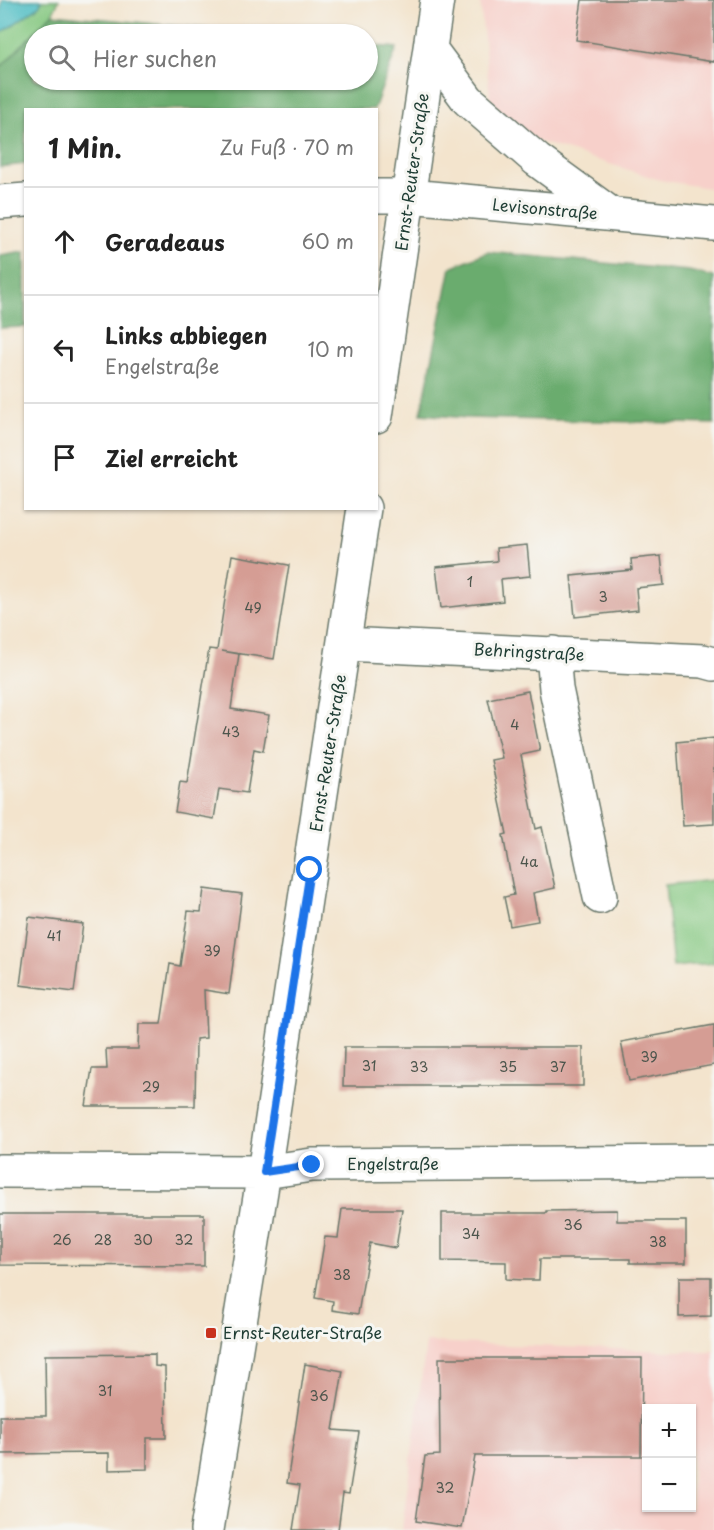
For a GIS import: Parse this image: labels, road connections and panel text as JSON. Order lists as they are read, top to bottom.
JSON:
{
  "streets": {
    "street": [
      "Ernst-Reuter-Straße",
      "Levisonstraße",
      "Behringstraße",
      "Engelstraße"
    ]
  },
  "crossings": [
    ["Ernst-Reuter-Straße", "Levisonstraße"],
    ["Ernst-Reuter-Straße", "Behringstraße"],
    ["Ernst-Reuter-Straße", "Engelstraße"]
  ],
  "places": {
    "transit": ["Ernst-Reuter-Straße"]
  },
  "house_numbers": [
    "1",
    "3",
    "49",
    "4",
    "43",
    "4a",
    "41",
    "39",
    "39",
    "31",
    "33",
    "35",
    "37",
    "29",
    "36",
    "34",
    "26",
    "28",
    "30",
    "32",
    "38",
    "38",
    "31",
    "36",
    "32"
  ],
  "page": {
    "search": "Hier suchen",
    "heading": ["1 Min.", "Zu Fuß · 70 m"],
    "list": [
      ["Geradeaus", "60 m"],
      ["Links abbiegen", "Engelstraße", "10 m"],
      "Ziel erreicht"
    ],
    "map_buttons": ["+", "−"]
  }
}
